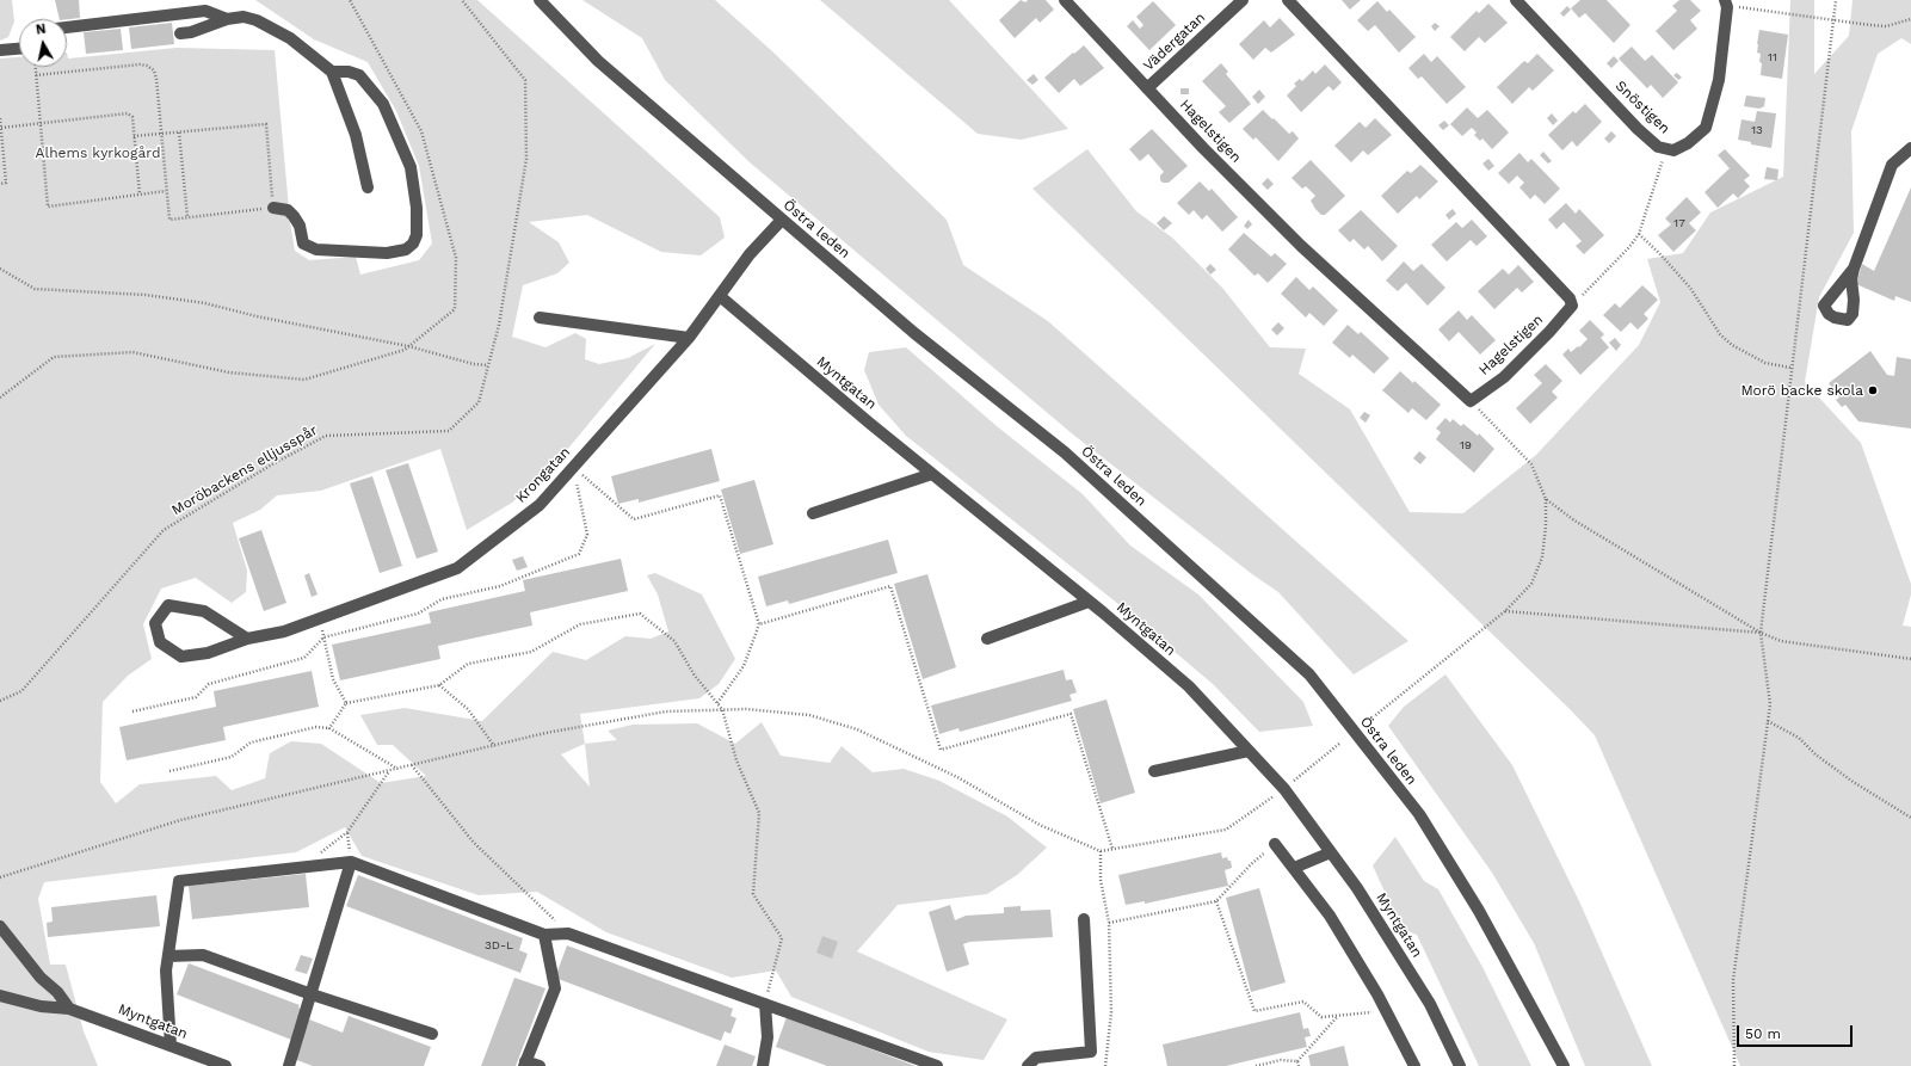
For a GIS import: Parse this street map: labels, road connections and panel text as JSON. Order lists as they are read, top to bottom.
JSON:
{
  "streets": {
    "street": [
      "Vädergatan",
      "Snöstigen",
      "Hagelstigen",
      "Östra leden",
      "Myntgatan",
      "Krongatan"
    ],
    "path": ["Moröbackens elljusspår"]
  },
  "crossings": [
    ["Vädergatan", "Hagelstigen"],
    ["Östra leden", "Krongatan"],
    ["Myntgatan", "Krongatan"]
  ],
  "parks": ["Alhems kyrkogård"],
  "places": ["Morö backe skola"],
  "house_numbers": [
    "11",
    "13",
    "17",
    "19",
    "3D-L"
  ],
  "scale_bar": "50 m",
  "north": "top"
}
